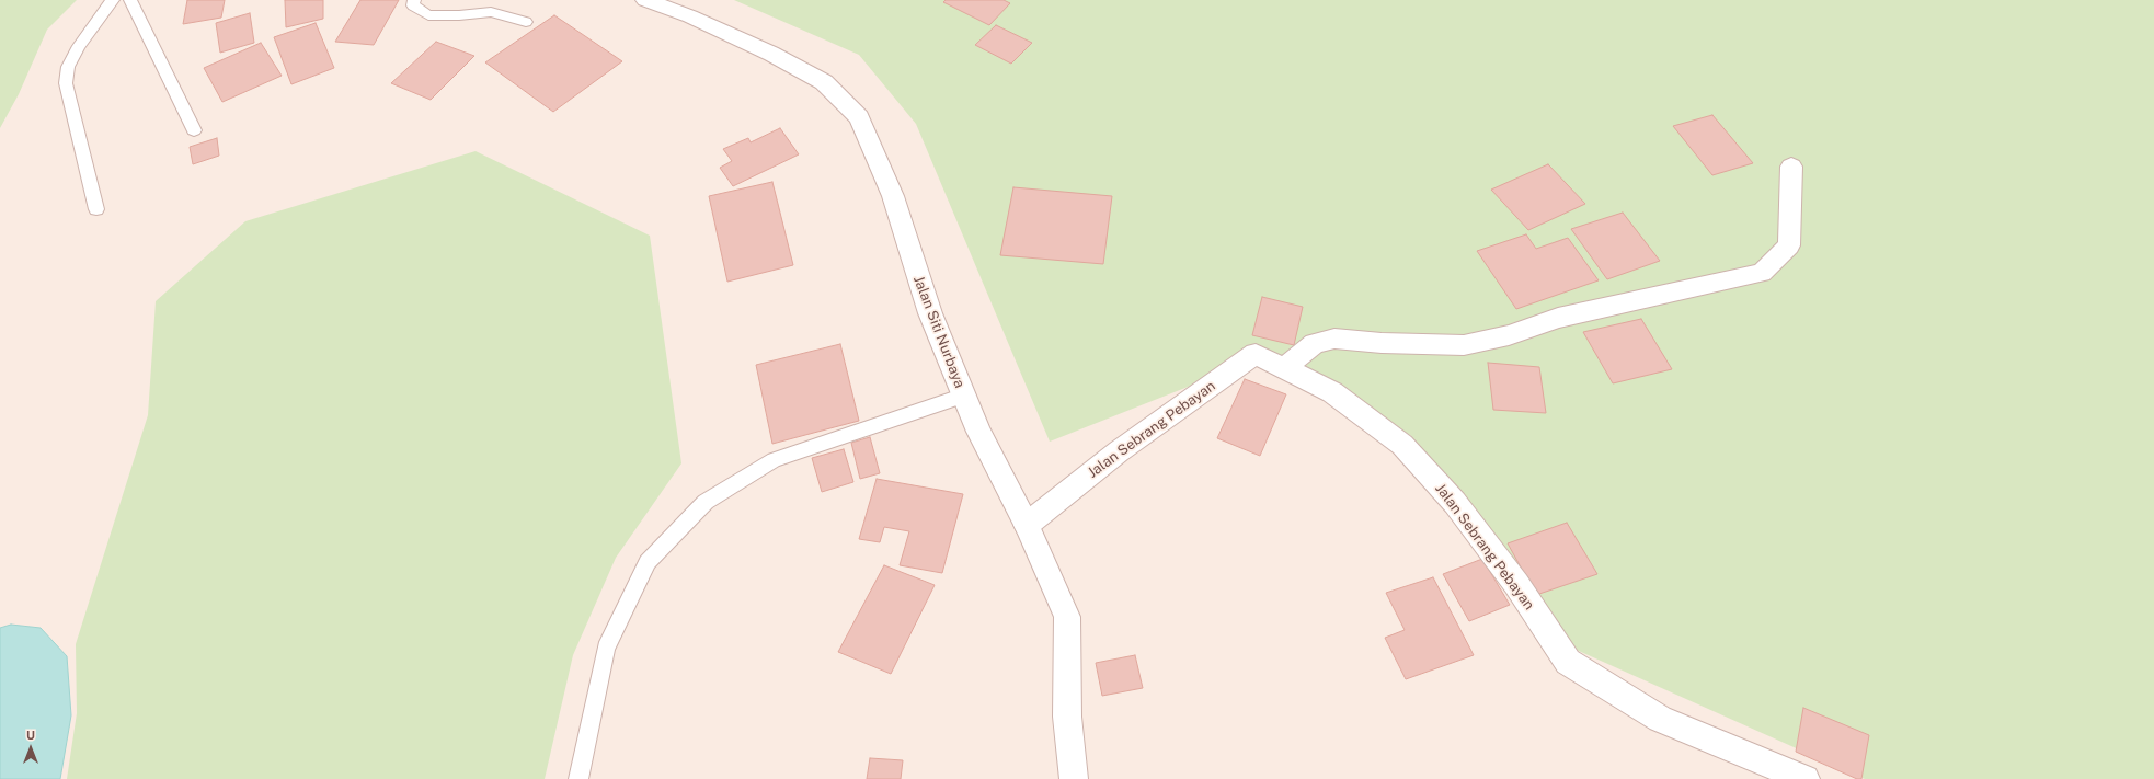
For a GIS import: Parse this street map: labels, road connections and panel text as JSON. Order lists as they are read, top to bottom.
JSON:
{
  "streets": {
    "street": ["Jalan Siti Nurbaya", "Jalan Sebrang Pebayan"]
  },
  "crossings": [
    ["Jalan Siti Nurbaya", "Jalan Sebrang Pebayan"]
  ],
  "north": "top"
}
